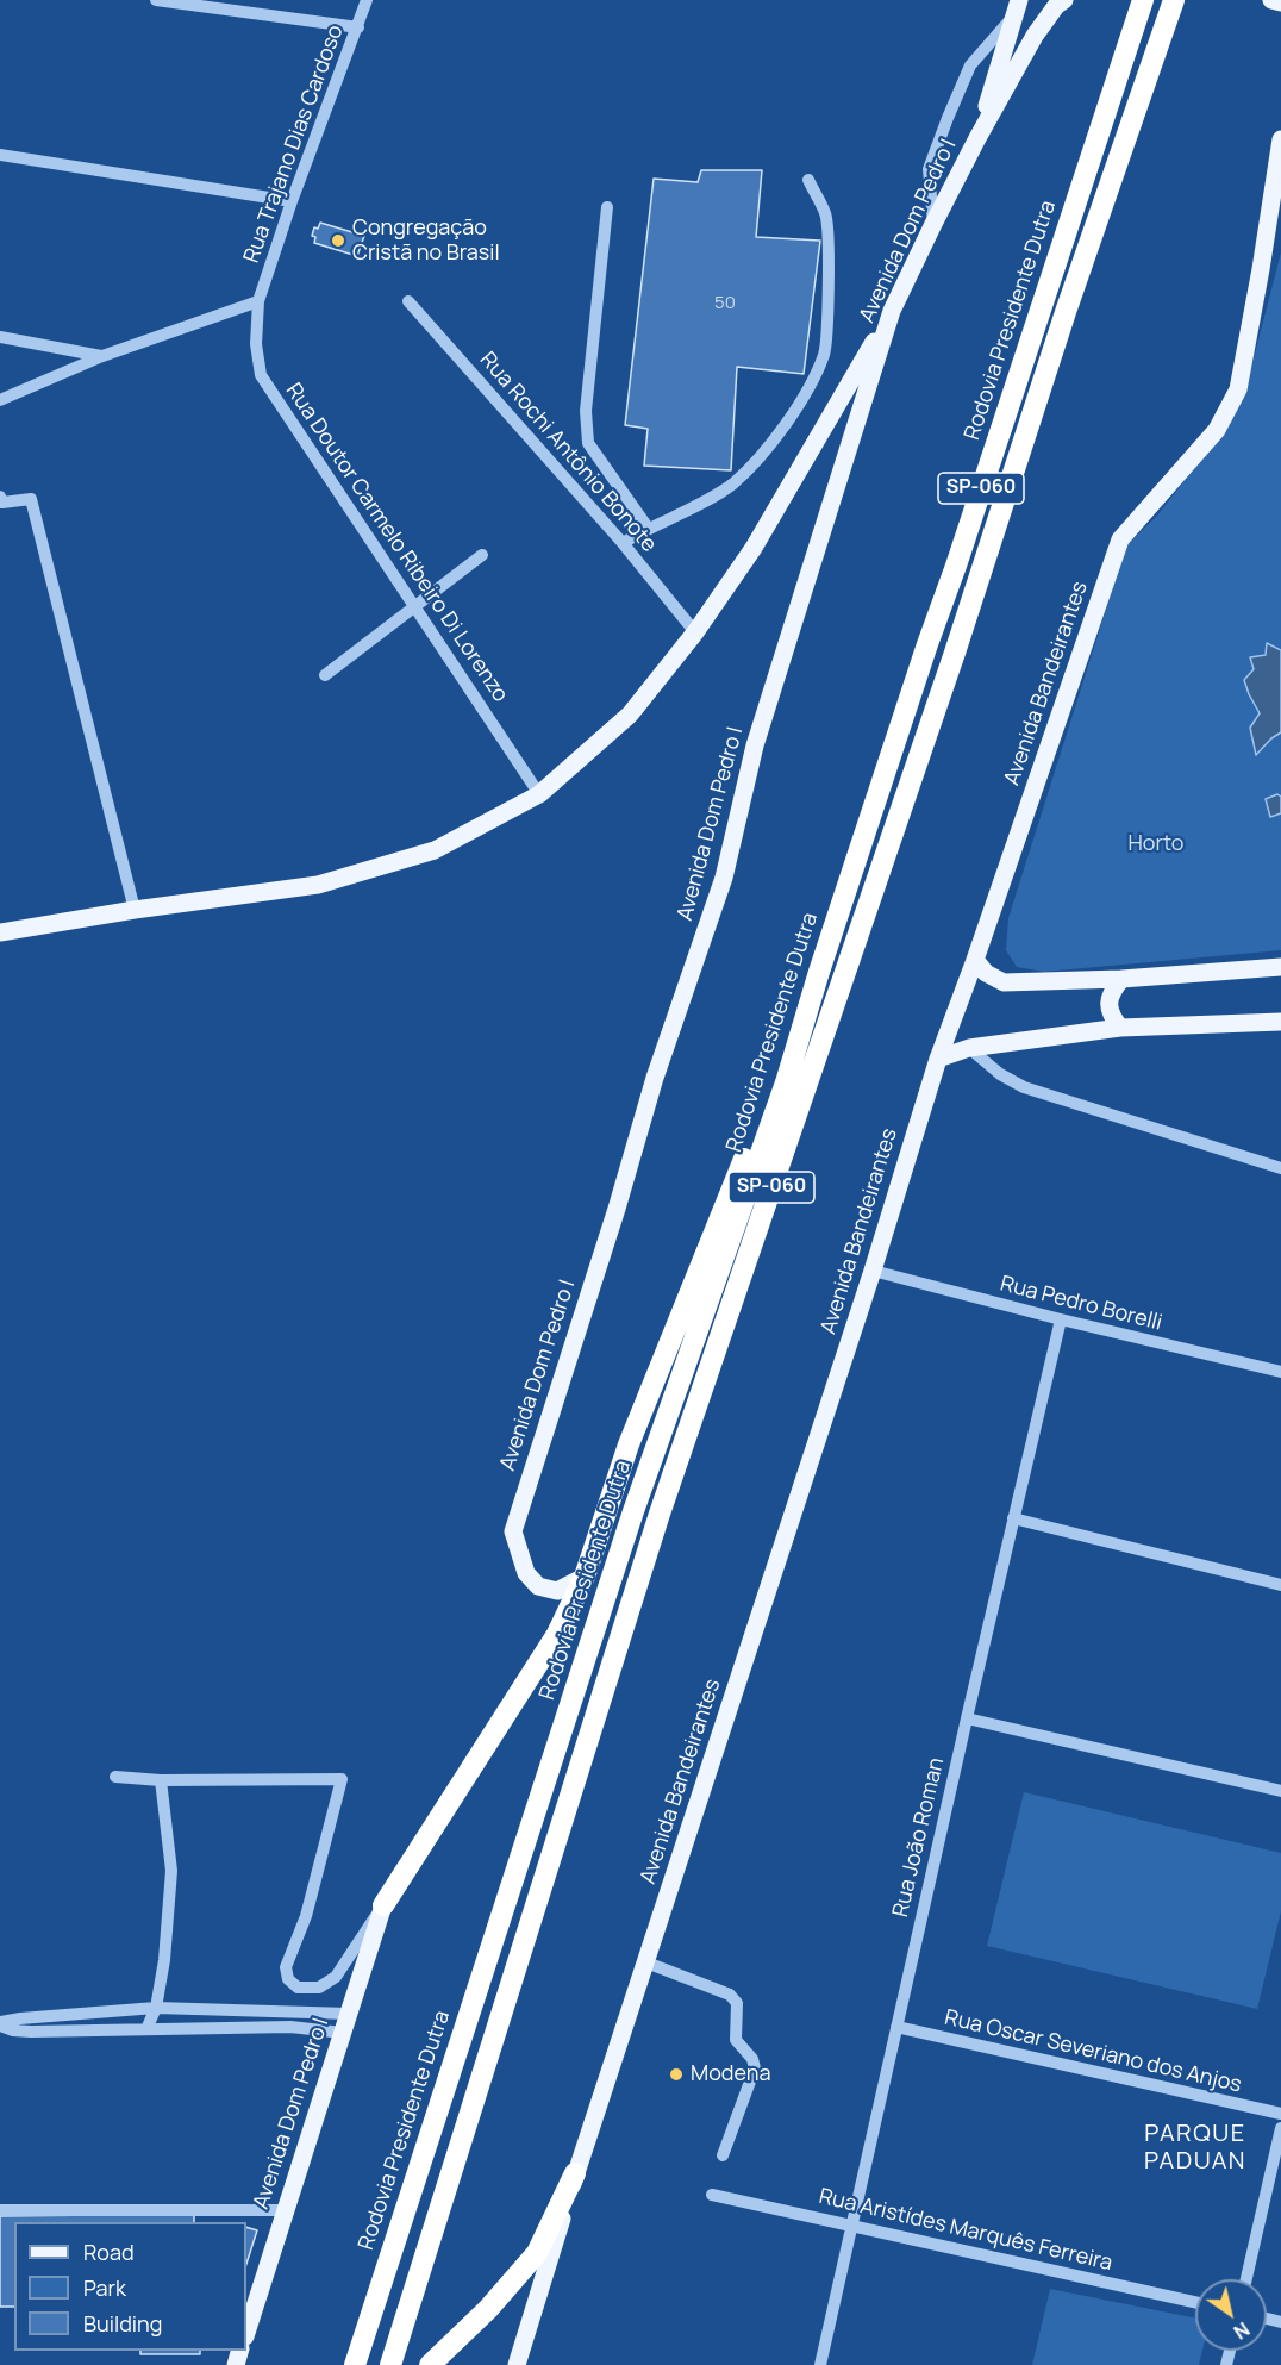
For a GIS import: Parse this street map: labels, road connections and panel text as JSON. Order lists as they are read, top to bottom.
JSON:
{
  "streets": {
    "highway": ["Rodovia Presidente Dutra", "SP-060"],
    "main road": ["Avenida Dom Pedro I", "Avenida Bandeirantes"],
    "street": [
      "Rua Trajano Dias Cardoso",
      "Rua Rochi Antônio Bonote",
      "Rua Doutor Carmelo Ribeiro Di Lorenzo",
      "Rua Pedro Borelli",
      "Rua João Roman",
      "Rua Oscar Severiano dos Anjos",
      "Rua Aristídes Marquês Ferreira"
    ]
  },
  "crossings": [
    ["Rua Trajano Dias Cardoso", "Rua Doutor Carmelo Ribeiro Di Lorenzo"],
    ["Avenida Bandeirantes", "Rua Pedro Borelli"],
    ["Rua Pedro Borelli", "Rua João Roman"],
    ["Rua João Roman", "Rua Oscar Severiano dos Anjos"],
    ["Rua João Roman", "Rua Aristídes Marquês Ferreira"]
  ],
  "districts": ["PARQUE PADUAN"],
  "parks": ["Horto"],
  "places": ["Congregação Cristã no Brasil", "Modena"],
  "house_numbers": ["50"],
  "legend": ["Road", "Park", "Building"],
  "north": "bottom right"
}
